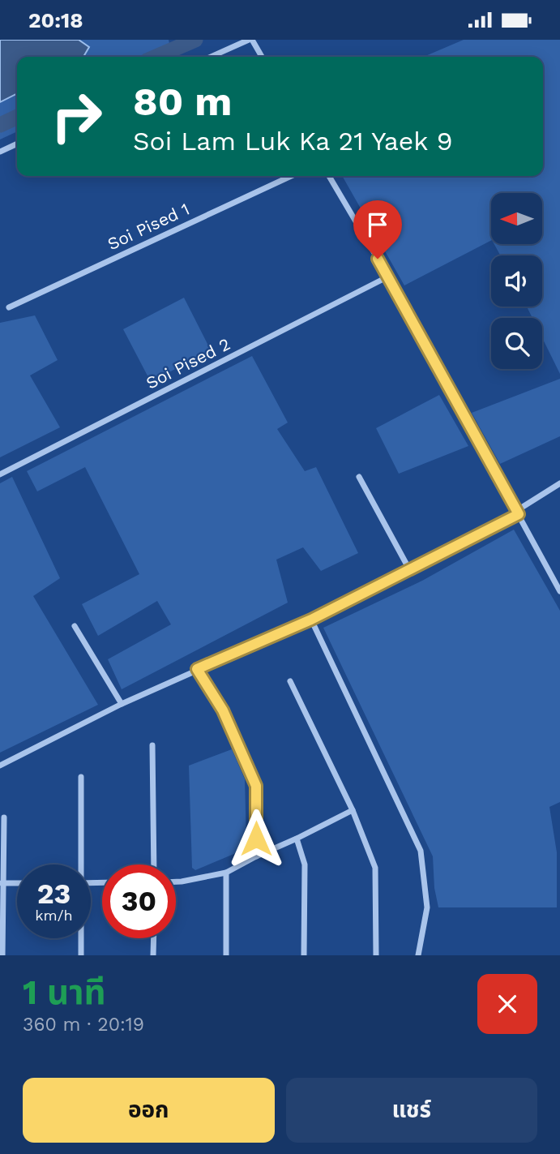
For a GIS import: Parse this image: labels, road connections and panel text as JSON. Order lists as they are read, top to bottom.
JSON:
{
  "streets": {
    "street": ["Soi Pised 1", "Soi Pised 2"]
  },
  "north": "left",
  "page": {
    "status": "20:18",
    "turn": ["80 m", "Soi Lam Luk Ka 21 Yaek 9"],
    "speed": "23 km/h",
    "limit": "30",
    "heading": ["1 นาที", "360 m · 20:19"],
    "buttons": ["ออก", "แชร์"]
  }
}
